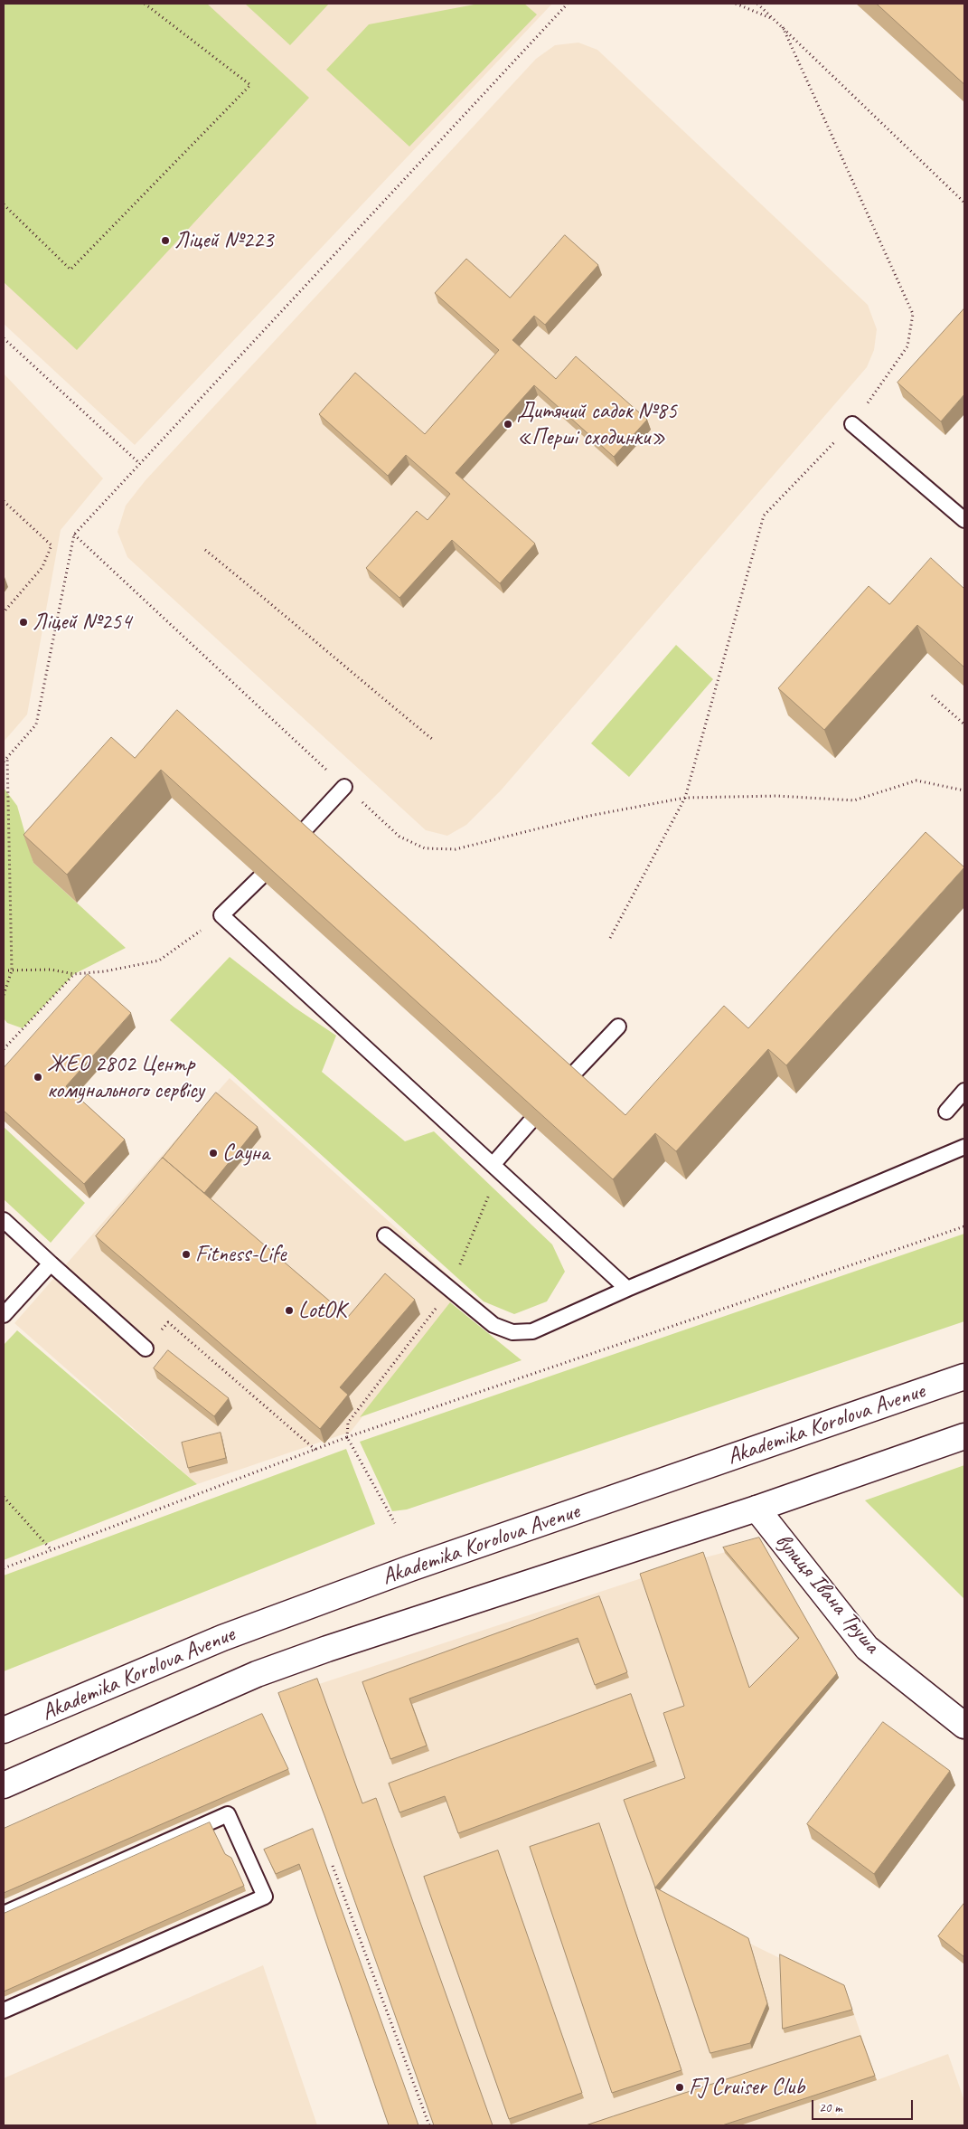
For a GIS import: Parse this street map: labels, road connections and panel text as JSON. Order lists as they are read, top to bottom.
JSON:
{
  "streets": {
    "main road": ["Akademika Korolova Avenue", "вулиця Івана Труша"]
  },
  "crossings": [
    ["Akademika Korolova Avenue", "вулиця Івана Труша"]
  ],
  "places": [
    "Ліцей №223",
    "Дитячий садок №85 «Перші сходинки»",
    "Ліцей №254",
    "ЖЕО 2802 Центр комунального сервісу",
    "Сауна",
    "Fitness-Life",
    "LotOK",
    "FJ Cruiser Club"
  ],
  "scale_bar": "20 m"
}
